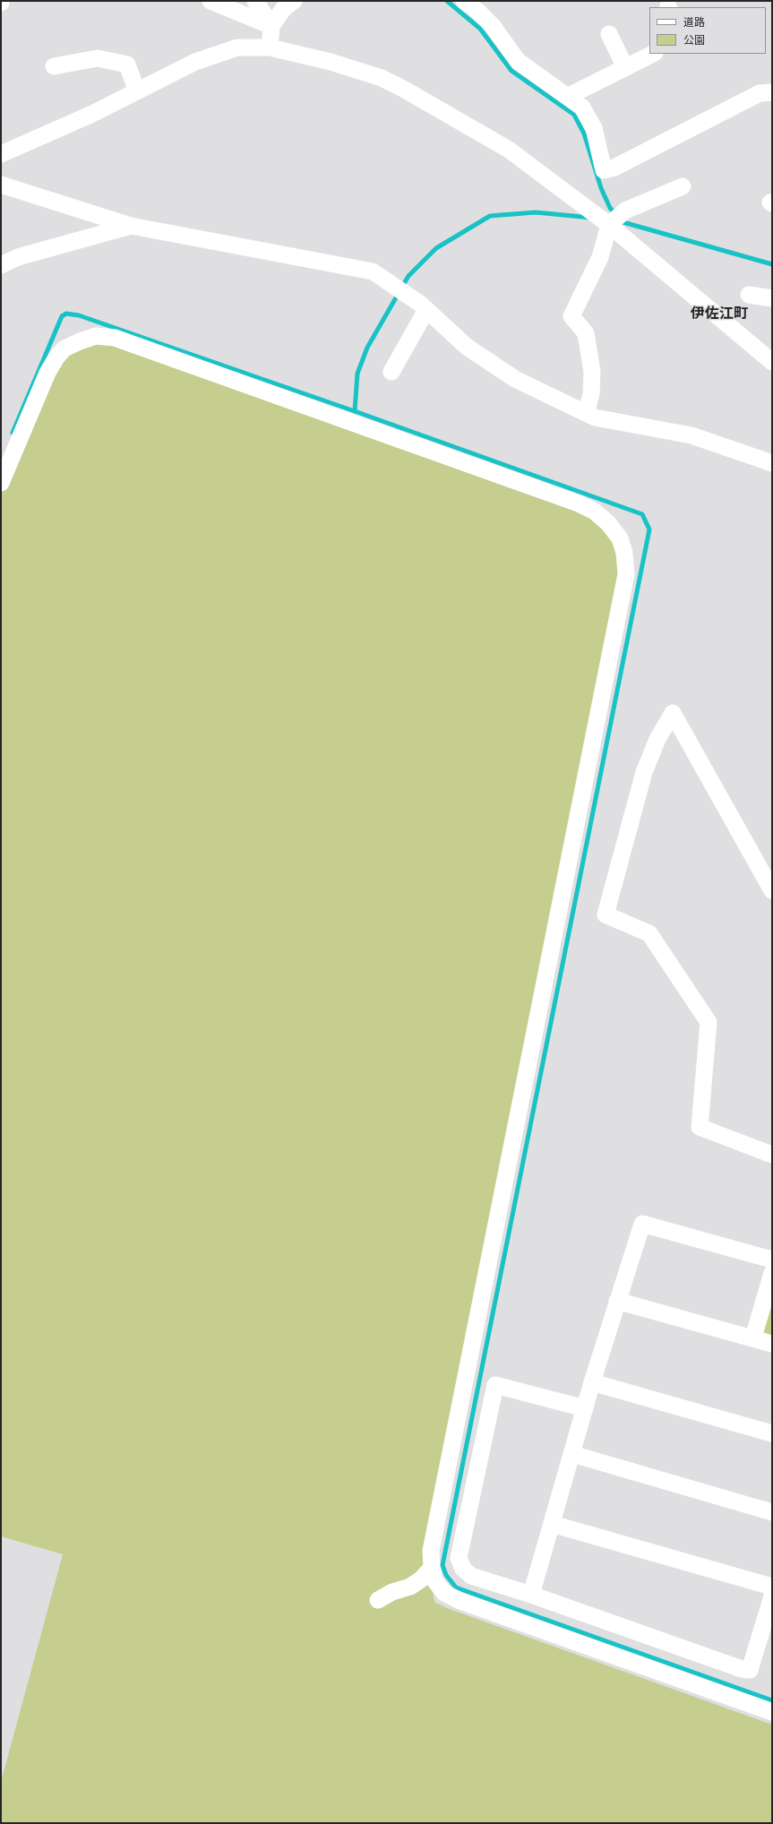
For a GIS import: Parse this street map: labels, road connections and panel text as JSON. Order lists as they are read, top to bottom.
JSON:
{
  "districts": ["伊佐江町"],
  "legend": ["道路", "公園"]
}
